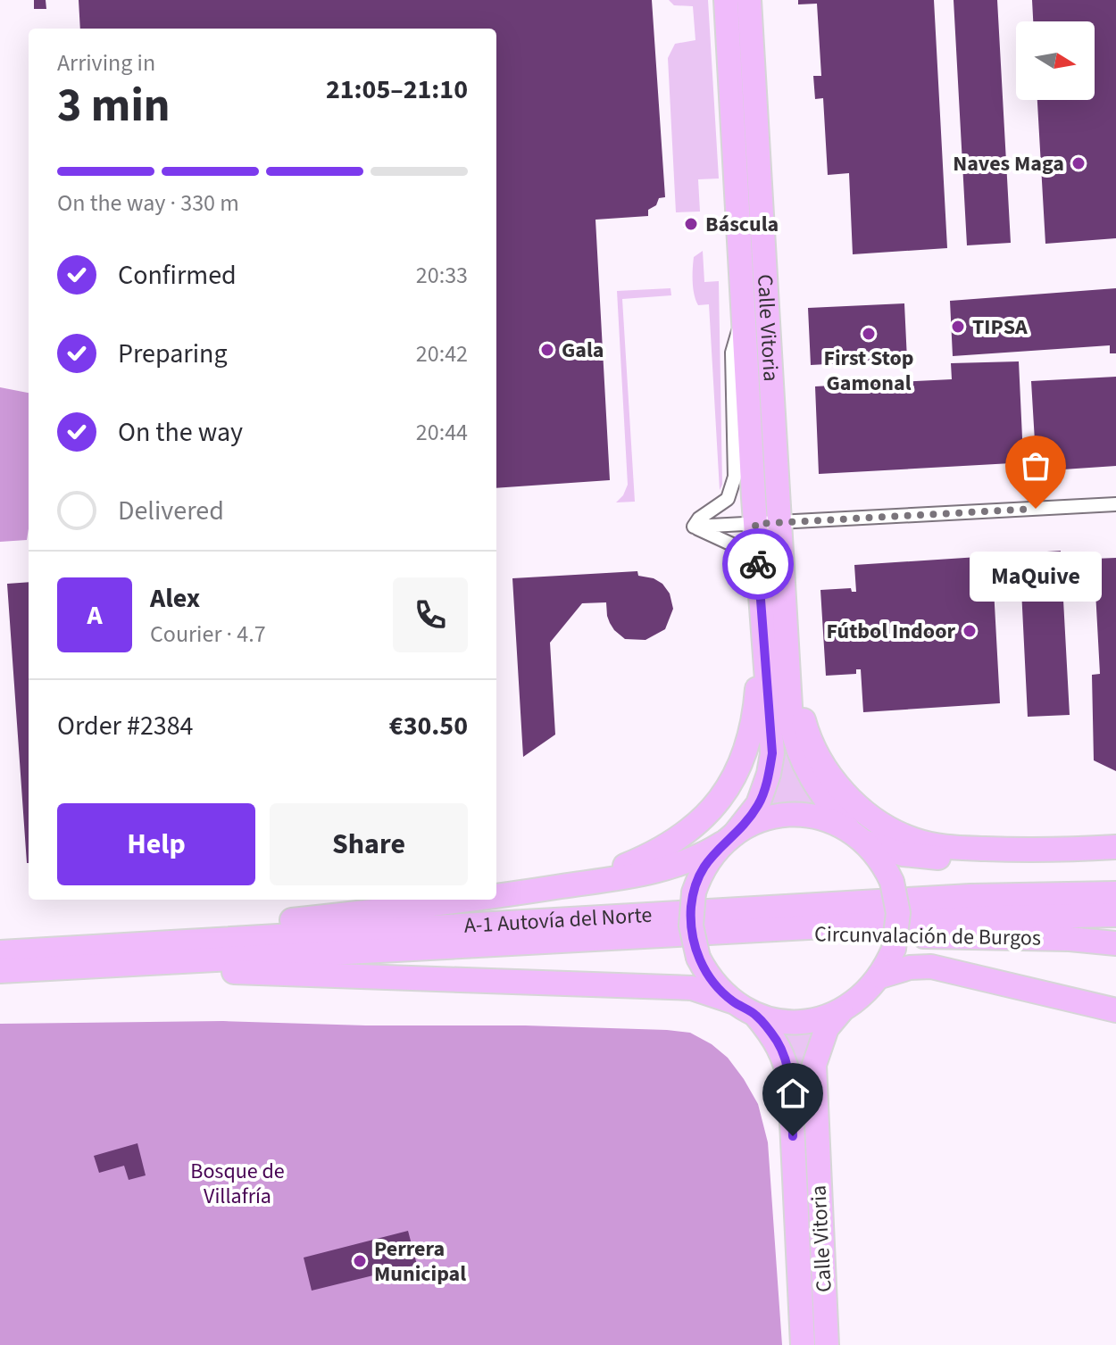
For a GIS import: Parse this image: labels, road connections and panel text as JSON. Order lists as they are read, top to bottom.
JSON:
{
  "streets": {
    "highway": ["Calle Vitoria", "A-1 Autovía del Norte", "Circunvalación de Burgos"]
  },
  "crossings": [
    ["A-1 Autovía del Norte", "Circunvalación de Burgos"]
  ],
  "parks": ["Bosque de Villafría"],
  "places": [
    "Naves Maga",
    "Báscula",
    "TIPSA",
    "First Stop Gamonal",
    "Gala",
    "MaQuive",
    "Fútbol Indoor",
    "Perrera Municipal"
  ],
  "north": "right",
  "page": {
    "heading": ["3 min", "Arriving in", "21:05–21:10"],
    "panel": [
      "Alex",
      "Courier · 4.7",
      "Order #2384",
      "€30.50"
    ],
    "bar": "On the way · 330 m",
    "list": [
      ["Confirmed", "20:33"],
      ["Preparing", "20:42"],
      ["On the way", "20:44"],
      "Delivered"
    ],
    "bubble": "MaQuive",
    "round": "A",
    "buttons": ["Help", "Share"]
  }
}
